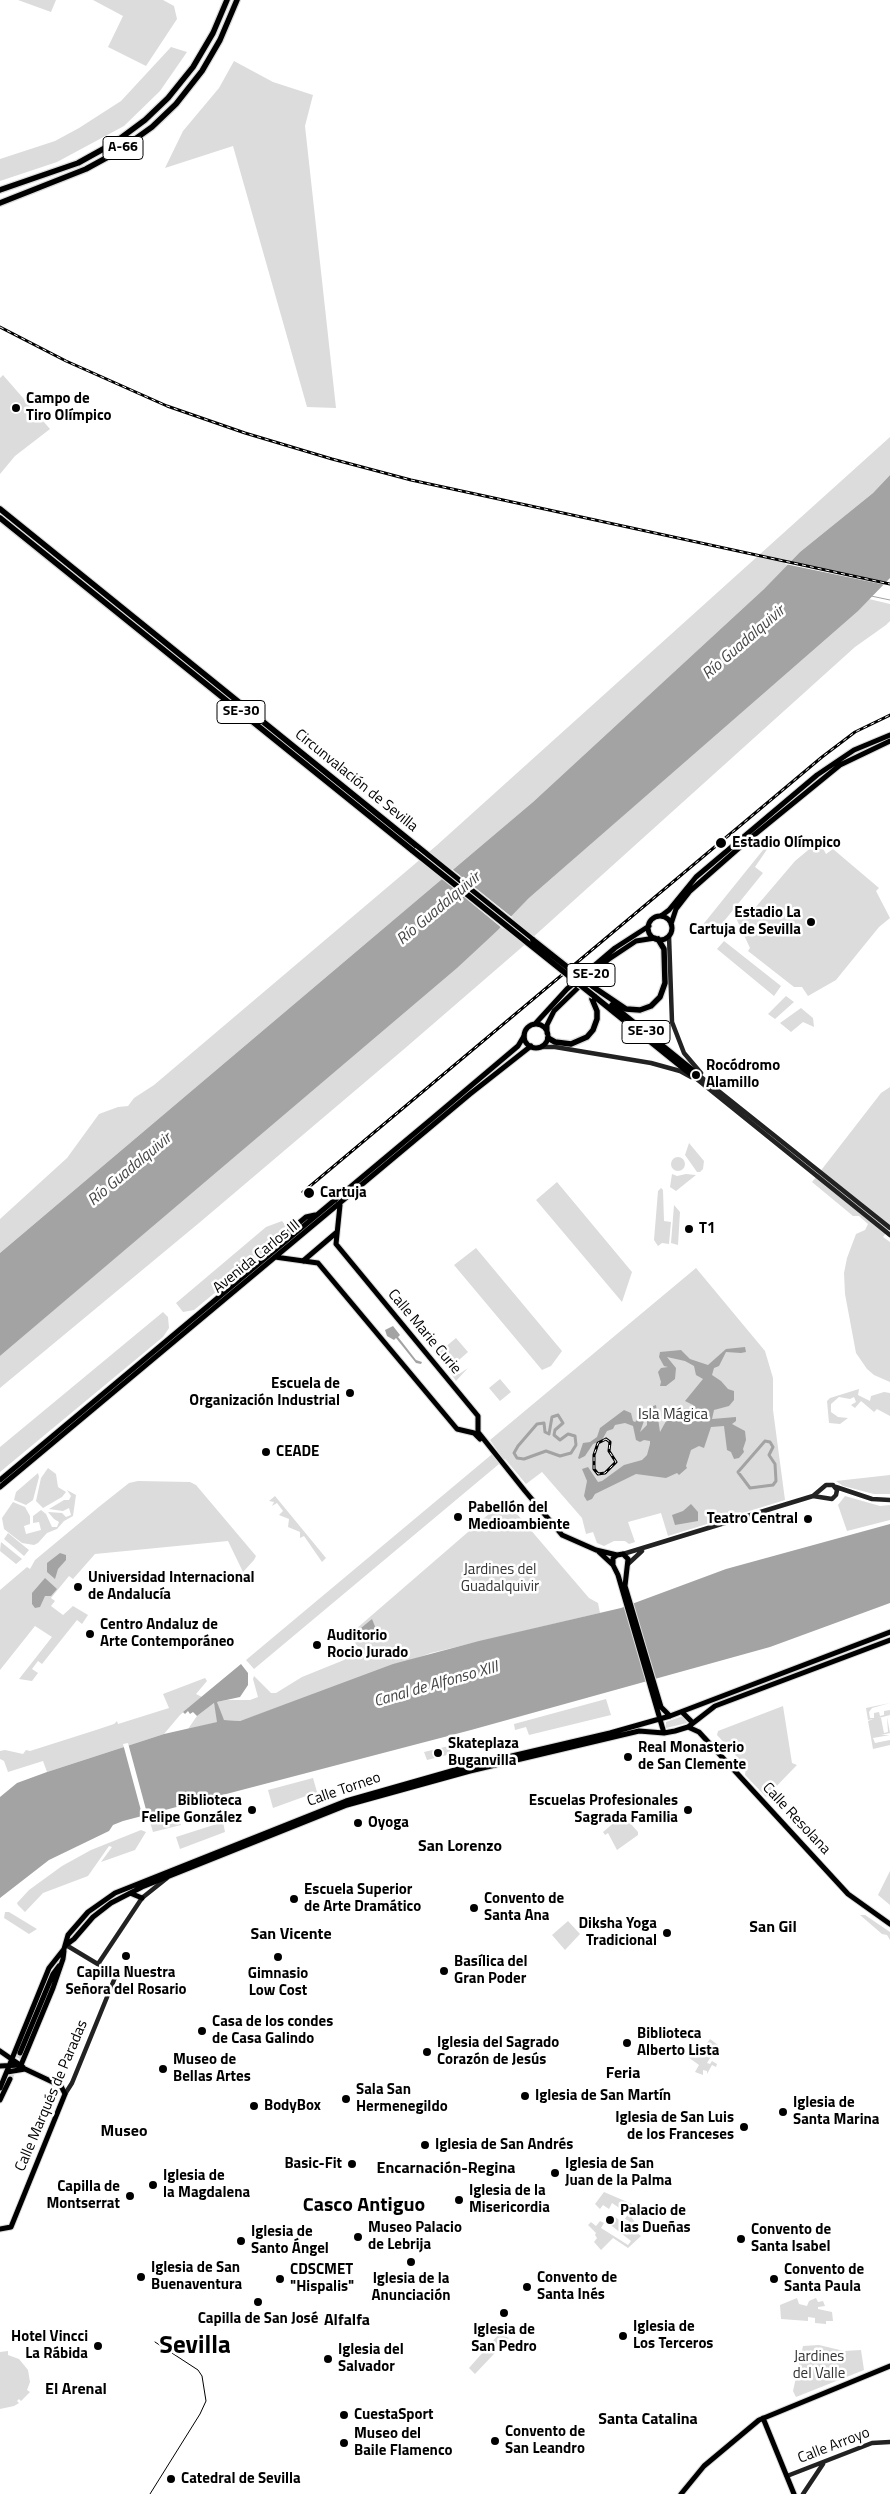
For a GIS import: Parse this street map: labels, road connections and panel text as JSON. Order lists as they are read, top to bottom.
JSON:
{
  "streets": {
    "highway": ["A-66", "SE-30", "Circunvalación de Sevilla"],
    "main road": [
      "SE-20",
      "Avenida Carlos III",
      "Calle Marie Curie",
      "Calle Torneo",
      "Calle Resolana",
      "Calle Marqués de Paradas",
      "Calle Arroyo"
    ]
  },
  "crossings": [
    ["SE-20", "Avenida Carlos III"],
    ["Calle Torneo", "Calle Resolana"],
    ["Calle Torneo", "Calle Marqués de Paradas"]
  ],
  "districts": [
    "San Lorenzo",
    "San Gil",
    "San Vicente",
    "Feria",
    "Museo",
    "Encarnación-Regina",
    "Casco Antiguo",
    "Alfalfa",
    "Sevilla",
    "El Arenal",
    "Santa Catalina"
  ],
  "water": ["Río Guadalquivir", "Canal de Alfonso XIII"],
  "parks": ["Isla Mágica", "Jardines del Guadalquivir", "Jardines del Valle"],
  "places": [
    "Campo de Tiro Olímpico",
    "Estadio Olímpico",
    "Estadio La Cartuja de Sevilla",
    "Rocódromo Alamillo",
    "Cartuja",
    "T1",
    "Escuela de Organización Industrial",
    "CEADE",
    "Pabellón del Medioambiente",
    "Teatro Central",
    "Universidad Internacional de Andalucía",
    "Centro Andaluz de Arte Contemporáneo",
    "Auditorio Rocio Jurado",
    "Skateplaza Buganvilla",
    "Real Monasterio de San Clemente",
    "Biblioteca Felipe González",
    "Escuelas Profesionales Sagrada Familia",
    "Oyoga",
    "Escuela Superior de Arte Dramático",
    "Convento de Santa Ana",
    "Diksha Yoga Tradicional",
    "Capilla Nuestra Señora del Rosario",
    "Gimnasio Low Cost",
    "Basílica del Gran Poder",
    "Casa de los condes de Casa Galindo",
    "Biblioteca Alberto Lista",
    "Iglesia del Sagrado Corazón de Jesús",
    "Museo de Bellas Artes",
    "Iglesia de San Martín",
    "Sala San Hermenegildo",
    "BodyBox",
    "Iglesia de Santa Marina",
    "Iglesia de San Luis de los Franceses",
    "Iglesia de San Andrés",
    "Basic-Fit",
    "Iglesia de San Juan de la Palma",
    "Iglesia de la Magdalena",
    "Capilla de Montserrat",
    "Iglesia de la Misericordia",
    "Palacio de las Dueñas",
    "Museo Palacio de Lebrija",
    "Convento de Santa Isabel",
    "Iglesia de Santo Ángel",
    "Iglesia de la Anunciación",
    "Iglesia de San Buenaventura",
    "CDSCMET \"Hispalis\"",
    "Convento de Santa Paula",
    "Convento de Santa Inés",
    "Capilla de San José",
    "Iglesia de San Pedro",
    "Iglesia de Los Terceros",
    "Hotel Vincci La Rábida",
    "Iglesia del Salvador",
    "CuestaSport",
    "Convento de San Leandro",
    "Museo del Baile Flamenco",
    "Catedral de Sevilla"
  ]
}
